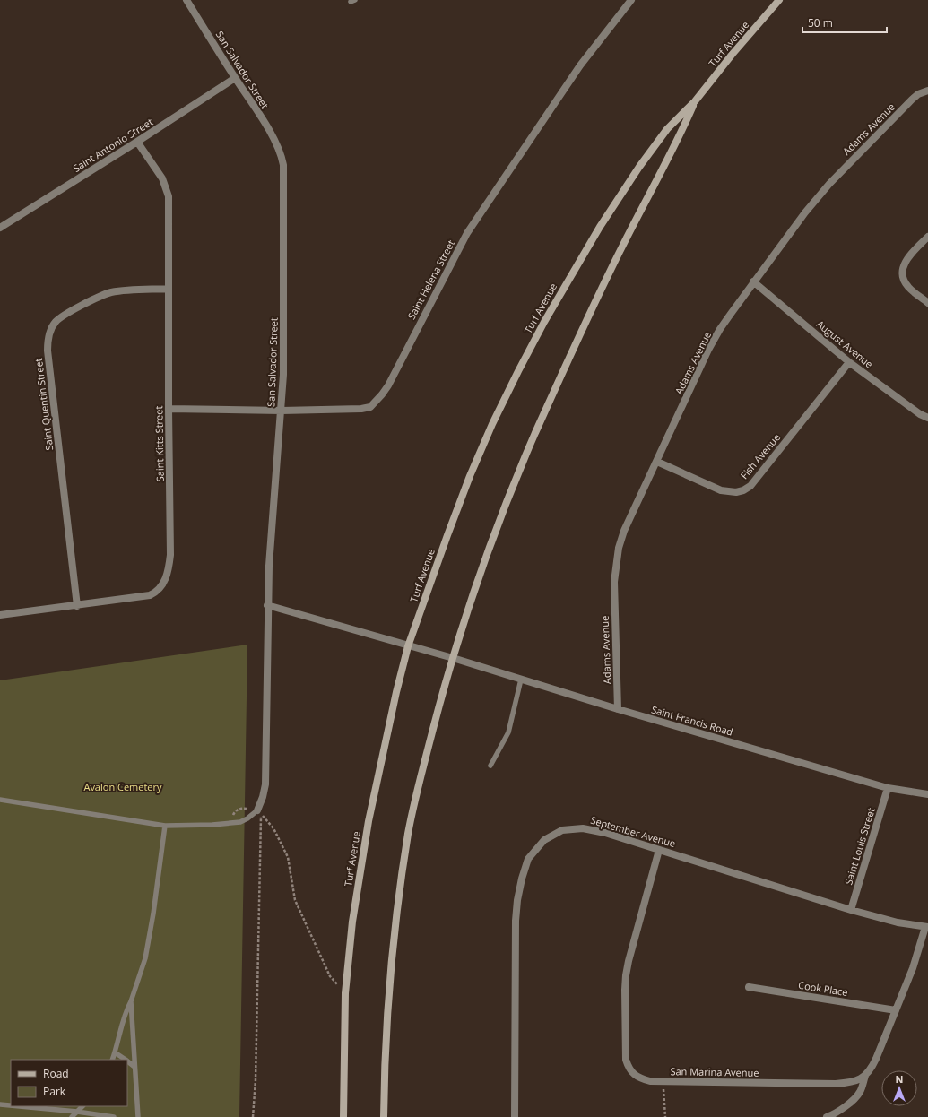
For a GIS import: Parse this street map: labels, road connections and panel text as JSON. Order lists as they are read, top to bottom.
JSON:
{
  "streets": {
    "main road": ["Turf Avenue"],
    "street": [
      "San Salvador Street",
      "Adams Avenue",
      "Saint Antonio Street",
      "Saint Helena Street",
      "August Avenue",
      "Saint Quentin Street",
      "Saint Kitts Street",
      "Fish Avenue",
      "Saint Francis Road",
      "September Avenue",
      "Saint Louis Street",
      "Cook Place",
      "San Marina Avenue"
    ]
  },
  "crossings": [
    ["Turf Avenue", "Saint Francis Road"],
    ["San Salvador Street", "Saint Antonio Street"],
    ["San Salvador Street", "Saint Helena Street"],
    ["Adams Avenue", "August Avenue"],
    ["Adams Avenue", "Fish Avenue"],
    ["Adams Avenue", "Saint Francis Road"],
    ["Saint Antonio Street", "Saint Kitts Street"],
    ["Saint Helena Street", "Saint Kitts Street"],
    ["August Avenue", "Fish Avenue"],
    ["Saint Quentin Street", "Saint Kitts Street"],
    ["Saint Francis Road", "Saint Louis Street"],
    ["September Avenue", "Saint Louis Street"],
    ["September Avenue", "San Marina Avenue"]
  ],
  "parks": ["Avalon Cemetery"],
  "legend": ["Road", "Park"],
  "scale_bar": "50 m",
  "north": "top"
}
